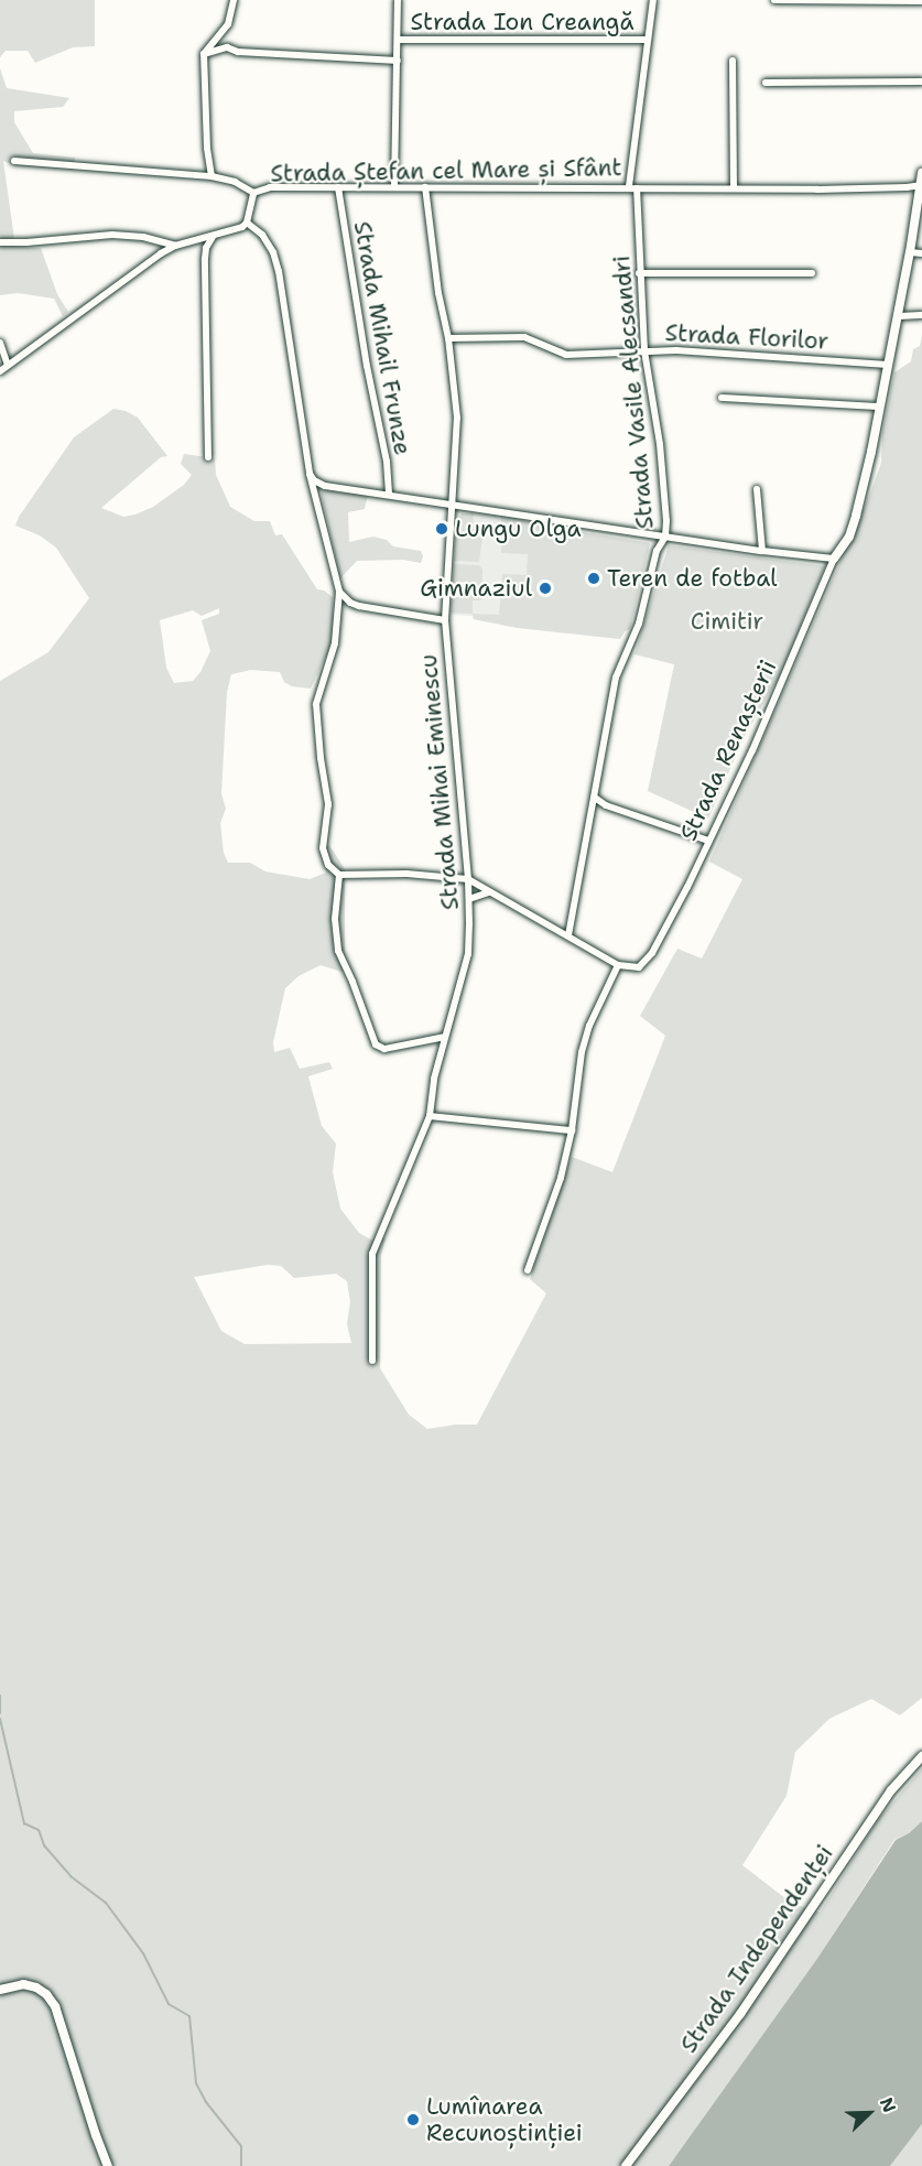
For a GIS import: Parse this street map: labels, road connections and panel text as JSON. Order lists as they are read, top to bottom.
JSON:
{
  "streets": {
    "main road": ["Strada Independenței"],
    "street": [
      "Strada Ion Creangă",
      "Strada Ștefan cel Mare și Sfânt",
      "Strada Florilor",
      "Strada Mihail Frunze",
      "Strada Vasile Alecsandri",
      "Strada Renașterii",
      "Strada Mihai Eminescu"
    ]
  },
  "crossings": [
    ["Strada Ion Creangă", "Strada Vasile Alecsandri"],
    ["Strada Ștefan cel Mare și Sfânt", "Strada Mihail Frunze"],
    ["Strada Ștefan cel Mare și Sfânt", "Strada Vasile Alecsandri"],
    ["Strada Ștefan cel Mare și Sfânt", "Strada Renașterii"],
    ["Strada Ștefan cel Mare și Sfânt", "Strada Mihai Eminescu"],
    ["Strada Florilor", "Strada Vasile Alecsandri"],
    ["Strada Florilor", "Strada Renașterii"],
    ["Strada Florilor", "Strada Mihai Eminescu"]
  ],
  "parks": ["Cimitir"],
  "places": [
    "Lungu Olga",
    "Teren de fotbal",
    "Gimnaziul",
    "Lumînarea Recunoștinției"
  ],
  "north": "top right"
}
